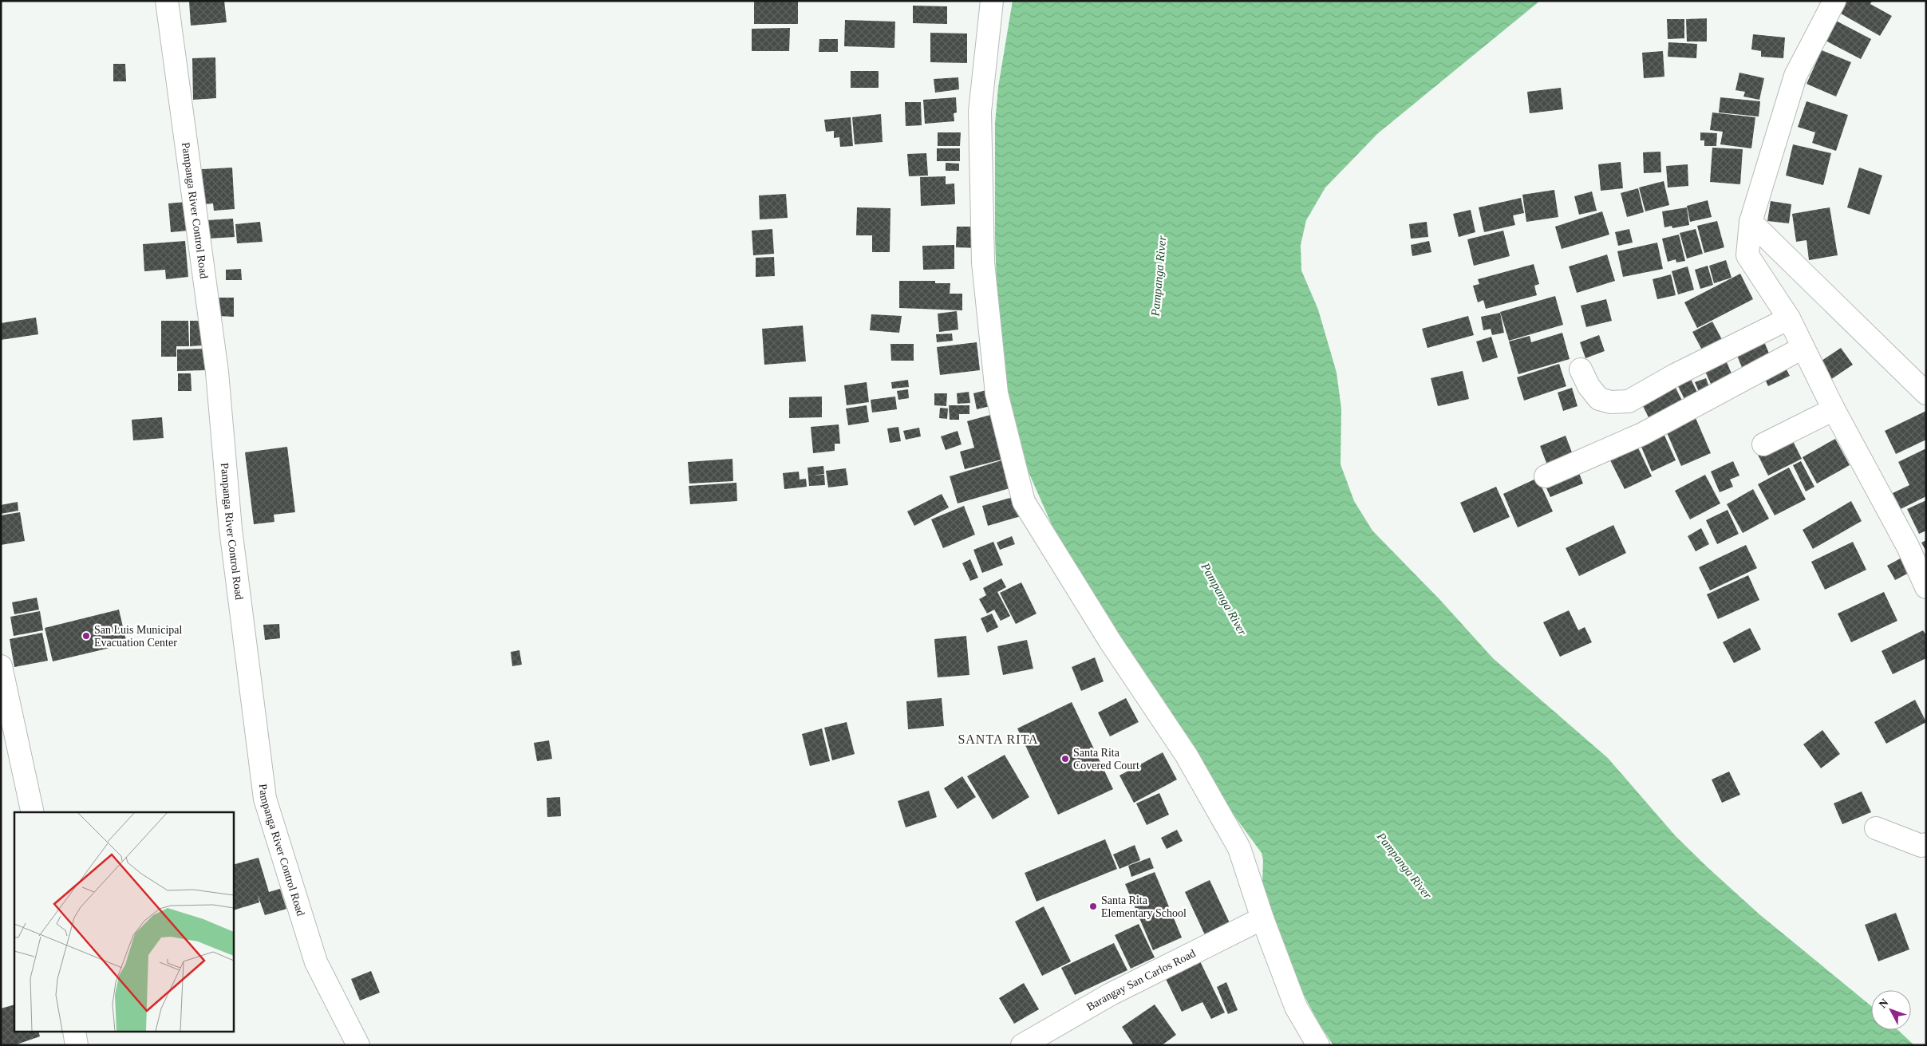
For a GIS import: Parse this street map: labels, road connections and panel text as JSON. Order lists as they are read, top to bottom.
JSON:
{
  "streets": {
    "street": ["Pampanga River Control Road", "Barangay San Carlos Road"]
  },
  "districts": ["SANTA RITA"],
  "water": ["Pampanga River"],
  "places": ["San Luis Municipal Evacuation Center", "Santa Rita Covered Court", "Santa Rita Elementary School"],
  "north": "top left"
}
